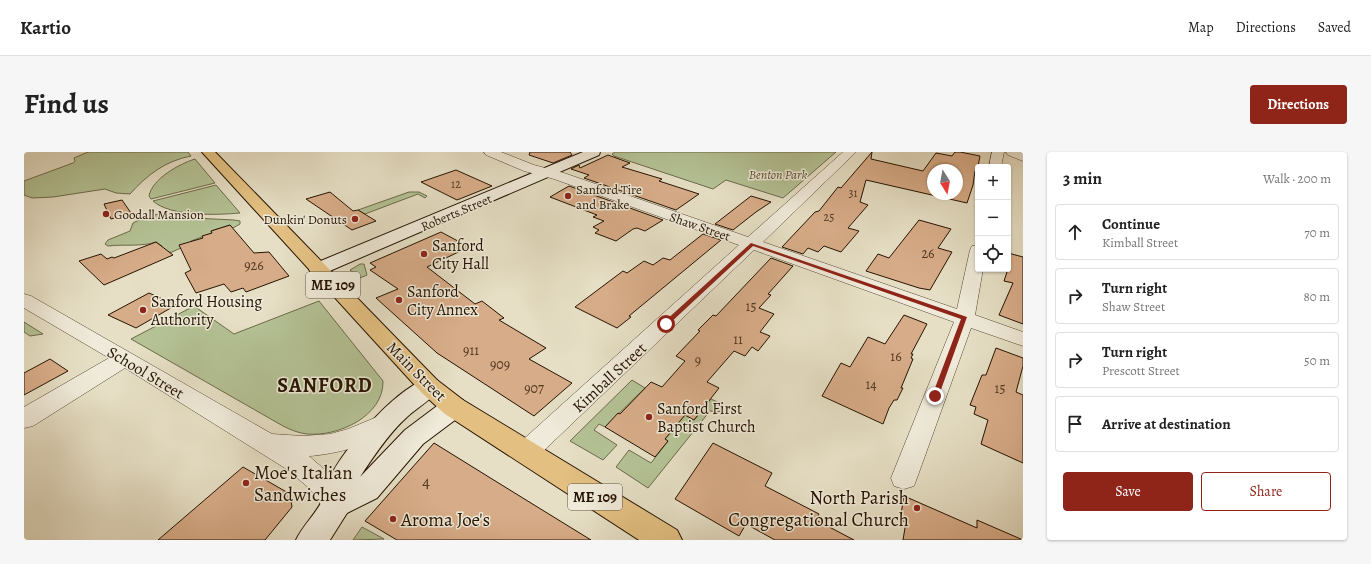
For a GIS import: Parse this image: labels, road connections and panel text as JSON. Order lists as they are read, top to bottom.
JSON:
{
  "streets": {
    "highway": ["ME 109", "Main Street"],
    "street": [
      "Roberts Street",
      "Shaw Street",
      "School Street",
      "Kimball Street"
    ]
  },
  "crossings": [
    ["Roberts Street", "Shaw Street"],
    ["Roberts Street", "Main Street"],
    ["Shaw Street", "Kimball Street"],
    ["Main Street", "Kimball Street"]
  ],
  "districts": ["SANFORD"],
  "parks": ["Benton Park"],
  "places": [
    "Sanford Tire and Brake",
    "Goodall Mansion",
    "Dunkin' Donuts",
    "Sanford City Hall",
    "Sanford City Annex",
    "Sanford Housing Authority",
    "Sanford First Baptist Church",
    "Moe's Italian Sandwiches",
    "North Parish Congregational Church",
    "Aroma Joe's"
  ],
  "house_numbers": [
    "12",
    "31",
    "25",
    "26",
    "926",
    "15",
    "11",
    "911",
    "16",
    "9",
    "909",
    "14",
    "907",
    "15",
    "4"
  ],
  "north": "bottom",
  "page": {
    "header": "Kartio",
    "nav": ["Map", "Directions", "Saved"],
    "title": "Find us",
    "buttons": [
      "Directions",
      ["Save", "Share"]
    ],
    "heading": ["3 min", "Walk · 200 m"],
    "map_buttons": ["+", "−"],
    "list": [
      ["Continue", "Kimball Street", "70 m"],
      ["Turn right", "Shaw Street", "80 m"],
      ["Turn right", "Prescott Street", "50 m"],
      "Arrive at destination"
    ]
  }
}
